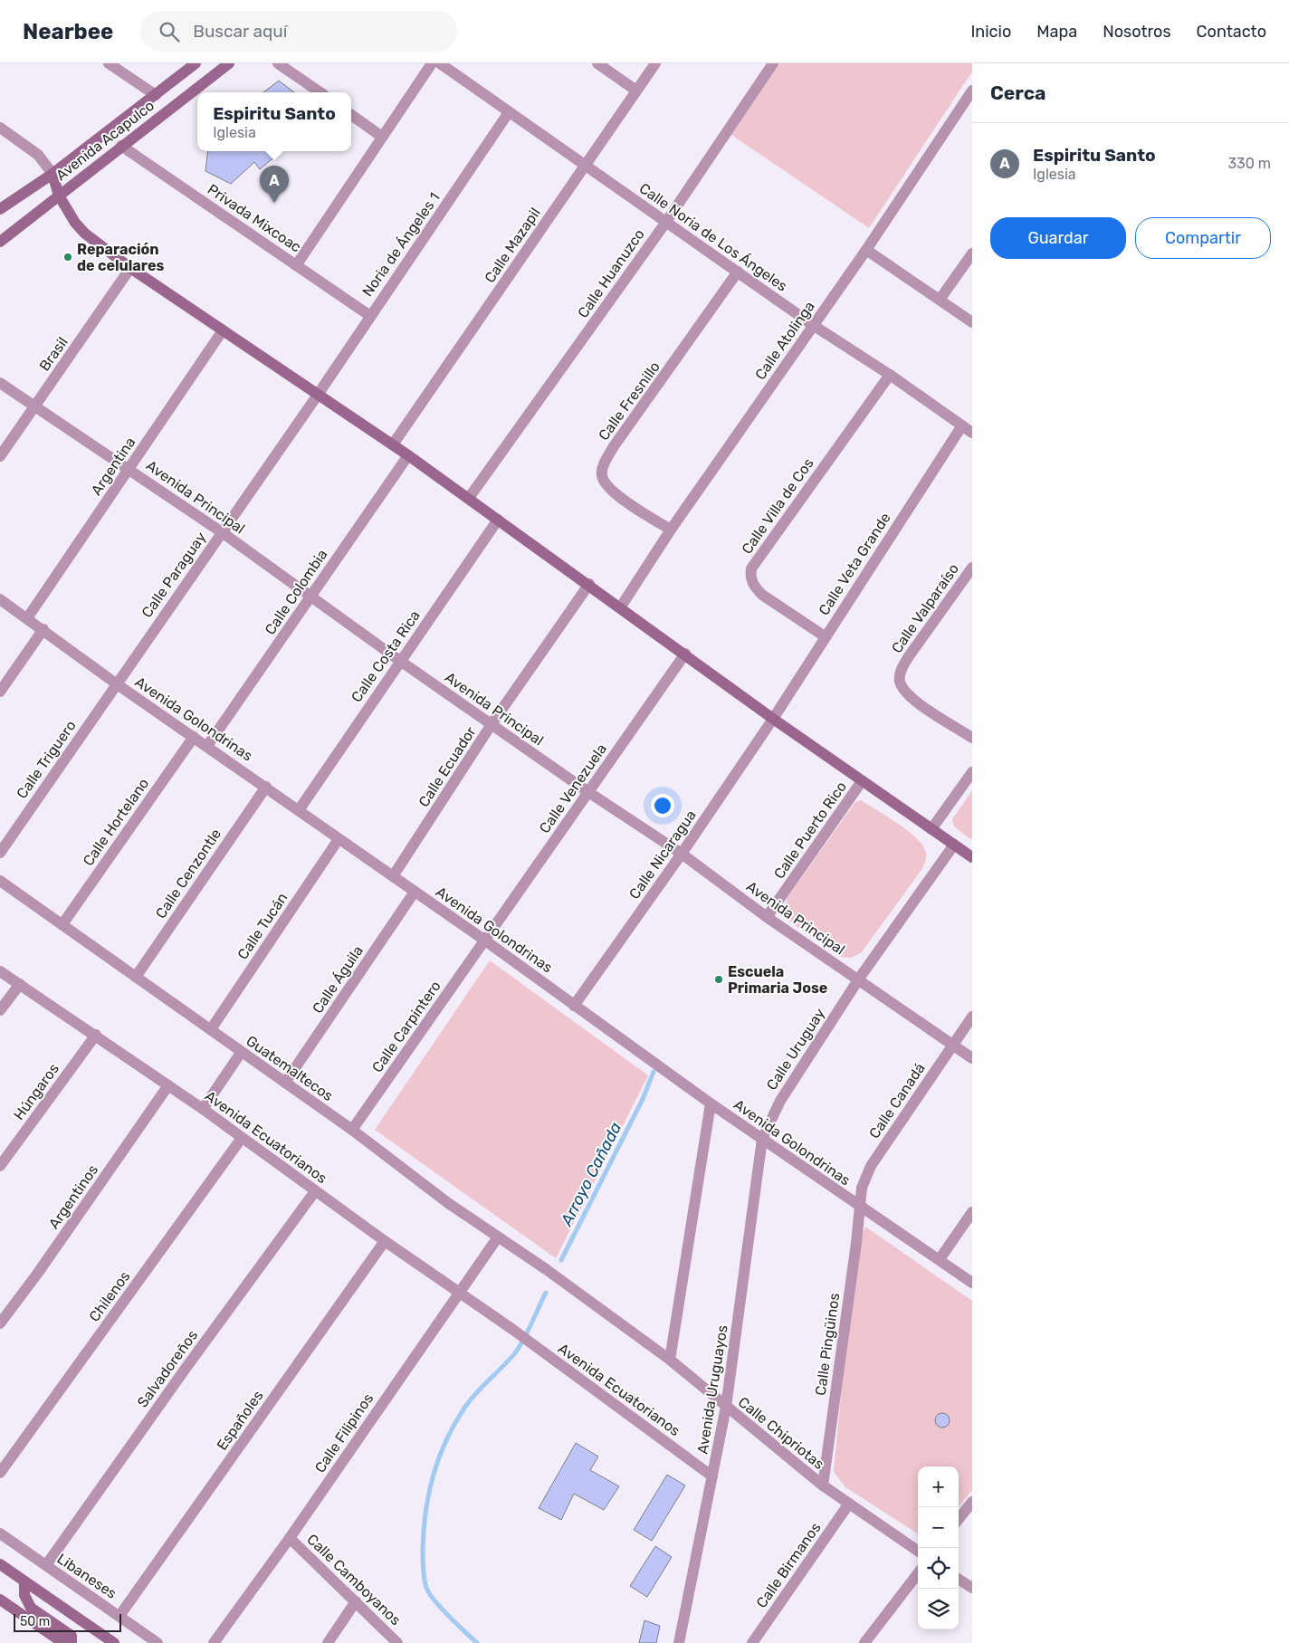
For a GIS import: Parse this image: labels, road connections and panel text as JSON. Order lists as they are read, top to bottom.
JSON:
{
  "streets": {
    "main road": ["Avenida Acapulco"],
    "street": [
      "Privada Mixcoac",
      "Calle Noria de Los Ángeles",
      "Noria de Ángeles 1",
      "Calle Mazapil",
      "Calle Huanuzco",
      "Calle Atolinga",
      "Brasil",
      "Calle Fresnillo",
      "Argentina",
      "Avenida Principal",
      "Calle Villa de Cos",
      "Calle Veta Grande",
      "Calle Paraguay",
      "Calle Colombia",
      "Calle Valparaíso",
      "Calle Costa Rica",
      "Avenida Golondrinas",
      "Calle Triguero",
      "Calle Ecuador",
      "Calle Venezuela",
      "Calle Hortelano",
      "Calle Puerto Rico",
      "Calle Nicaragua",
      "Calle Cenzontle",
      "Calle Tucán",
      "Calle Águila",
      "Calle Carpintero",
      "Calle Uruguay",
      "Guatemaltecos",
      "Húngaros",
      "Calle Canadá",
      "Avenida Ecuatorianos",
      "Argentinos",
      "Chilenos",
      "Calle Pingüinos",
      "Salvadoreños",
      "Avenida Uruguayos",
      "Españoles",
      "Calle Filipinos",
      "Calle Chipriotas",
      "Calle Birmanos",
      "Libaneses",
      "Calle Camboyanos"
    ]
  },
  "crossings": [
    ["Avenida Acapulco", "Privada Mixcoac"],
    ["Privada Mixcoac", "Noria de Ángeles 1"],
    ["Calle Noria de Los Ángeles", "Noria de Ángeles 1"],
    ["Calle Noria de Los Ángeles", "Calle Mazapil"],
    ["Calle Noria de Los Ángeles", "Calle Huanuzco"],
    ["Calle Noria de Los Ángeles", "Calle Atolinga"],
    ["Calle Noria de Los Ángeles", "Calle Fresnillo"],
    ["Calle Noria de Los Ángeles", "Calle Villa de Cos"],
    ["Calle Noria de Los Ángeles", "Calle Veta Grande"],
    ["Noria de Ángeles 1", "Calle Paraguay"],
    ["Calle Atolinga", "Calle Fresnillo"],
    ["Brasil", "Avenida Principal"],
    ["Argentina", "Avenida Principal"],
    ["Argentina", "Avenida Golondrinas"],
    ["Avenida Principal", "Calle Paraguay"],
    ["Avenida Principal", "Calle Colombia"],
    ["Avenida Principal", "Calle Costa Rica"],
    ["Avenida Principal", "Calle Ecuador"],
    ["Avenida Principal", "Calle Venezuela"],
    ["Avenida Principal", "Calle Puerto Rico"],
    ["Avenida Principal", "Calle Nicaragua"],
    ["Avenida Principal", "Calle Uruguay"],
    ["Avenida Principal", "Calle Canadá"],
    ["Calle Villa de Cos", "Calle Veta Grande"],
    ["Calle Veta Grande", "Calle Nicaragua"],
    ["Calle Paraguay", "Avenida Golondrinas"],
    ["Calle Paraguay", "Calle Triguero"],
    ["Calle Colombia", "Avenida Golondrinas"],
    ["Calle Costa Rica", "Avenida Golondrinas"],
    ["Avenida Golondrinas", "Calle Triguero"],
    ["Avenida Golondrinas", "Calle Ecuador"],
    ["Avenida Golondrinas", "Calle Venezuela"],
    ["Avenida Golondrinas", "Calle Hortelano"],
    ["Avenida Golondrinas", "Calle Nicaragua"],
    ["Avenida Golondrinas", "Calle Cenzontle"],
    ["Avenida Golondrinas", "Calle Tucán"],
    ["Avenida Golondrinas", "Calle Águila"],
    ["Avenida Golondrinas", "Calle Carpintero"],
    ["Avenida Golondrinas", "Calle Uruguay"],
    ["Avenida Golondrinas", "Calle Canadá"],
    ["Avenida Golondrinas", "Calle Pingüinos"],
    ["Avenida Golondrinas", "Avenida Uruguayos"],
    ["Calle Venezuela", "Calle Carpintero"],
    ["Calle Hortelano", "Guatemaltecos"],
    ["Calle Cenzontle", "Guatemaltecos"],
    ["Calle Tucán", "Guatemaltecos"],
    ["Calle Águila", "Guatemaltecos"],
    ["Calle Carpintero", "Guatemaltecos"],
    ["Calle Uruguay", "Avenida Uruguayos"],
    ["Guatemaltecos", "Calle Filipinos"],
    ["Guatemaltecos", "Calle Chipriotas"],
    ["Húngaros", "Avenida Ecuatorianos"],
    ["Calle Canadá", "Calle Pingüinos"],
    ["Avenida Ecuatorianos", "Argentinos"],
    ["Avenida Ecuatorianos", "Chilenos"],
    ["Avenida Ecuatorianos", "Salvadoreños"],
    ["Avenida Ecuatorianos", "Avenida Uruguayos"],
    ["Avenida Ecuatorianos", "Españoles"],
    ["Avenida Ecuatorianos", "Calle Filipinos"],
    ["Calle Pingüinos", "Calle Chipriotas"],
    ["Salvadoreños", "Libaneses"],
    ["Avenida Uruguayos", "Calle Chipriotas"],
    ["Españoles", "Libaneses"],
    ["Calle Filipinos", "Calle Camboyanos"],
    ["Calle Chipriotas", "Calle Birmanos"]
  ],
  "water": ["Arroyo Cañada"],
  "places": ["Reparación de celulares", "Escuela Primaria Jose"],
  "scale_bar": "50 m",
  "page": {
    "header": "Nearbee",
    "search": "Buscar aquí",
    "nav": [
      "Inicio",
      "Mapa",
      "Nosotros",
      "Contacto"
    ],
    "heading": "Cerca",
    "popup": ["Espiritu Santo", "Iglesia"],
    "list": [
      {
        "mark": "A",
        "name": "Espiritu Santo",
        "note": "Iglesia",
        "value": "330 m"
      }
    ],
    "pins": "A",
    "buttons": ["Guardar", "Compartir"],
    "map_buttons": ["+", "−"],
    "scale": "50 m"
  }
}
